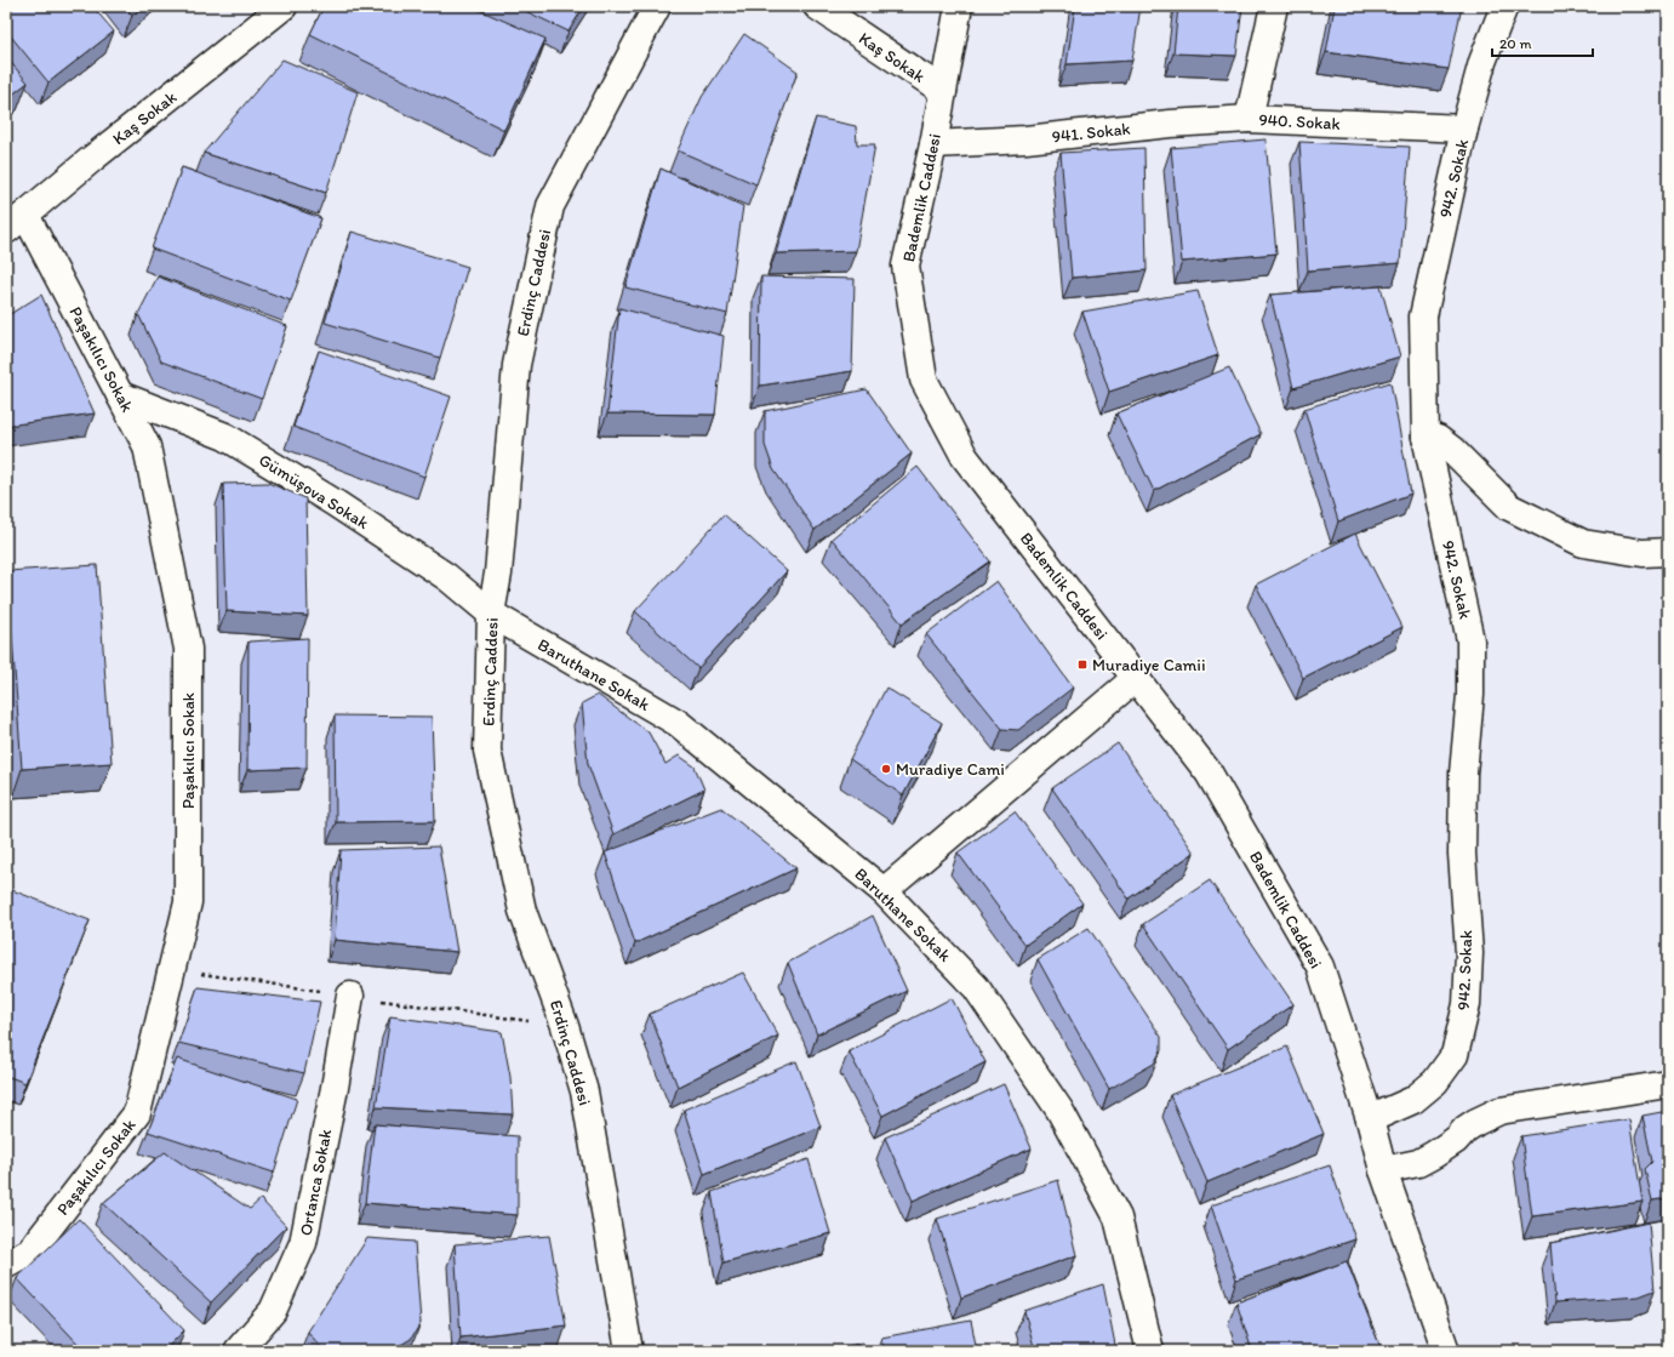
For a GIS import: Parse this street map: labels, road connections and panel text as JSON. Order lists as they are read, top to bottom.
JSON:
{
  "streets": {
    "street": [
      "Kaş Sokak",
      "940. Sokak",
      "941. Sokak",
      "942. Sokak",
      "Bademlik Caddesi",
      "Erdinç Caddesi",
      "Paşakılıcı Sokak",
      "Gümüşova Sokak",
      "Baruthane Sokak",
      "Ortanca Sokak"
    ]
  },
  "crossings": [
    ["Kaş Sokak", "Bademlik Caddesi"],
    ["Kaş Sokak", "Paşakılıcı Sokak"],
    ["940. Sokak", "941. Sokak"],
    ["940. Sokak", "942. Sokak"],
    ["941. Sokak", "Bademlik Caddesi"],
    ["942. Sokak", "Bademlik Caddesi"],
    ["Erdinç Caddesi", "Gümüşova Sokak"],
    ["Erdinç Caddesi", "Baruthane Sokak"],
    ["Paşakılıcı Sokak", "Gümüşova Sokak"],
    ["Gümüşova Sokak", "Baruthane Sokak"]
  ],
  "places": {
    "transit": ["Muradiye Camii"],
    "other": ["Muradiye Cami"]
  },
  "scale_bar": "20 m"
}
